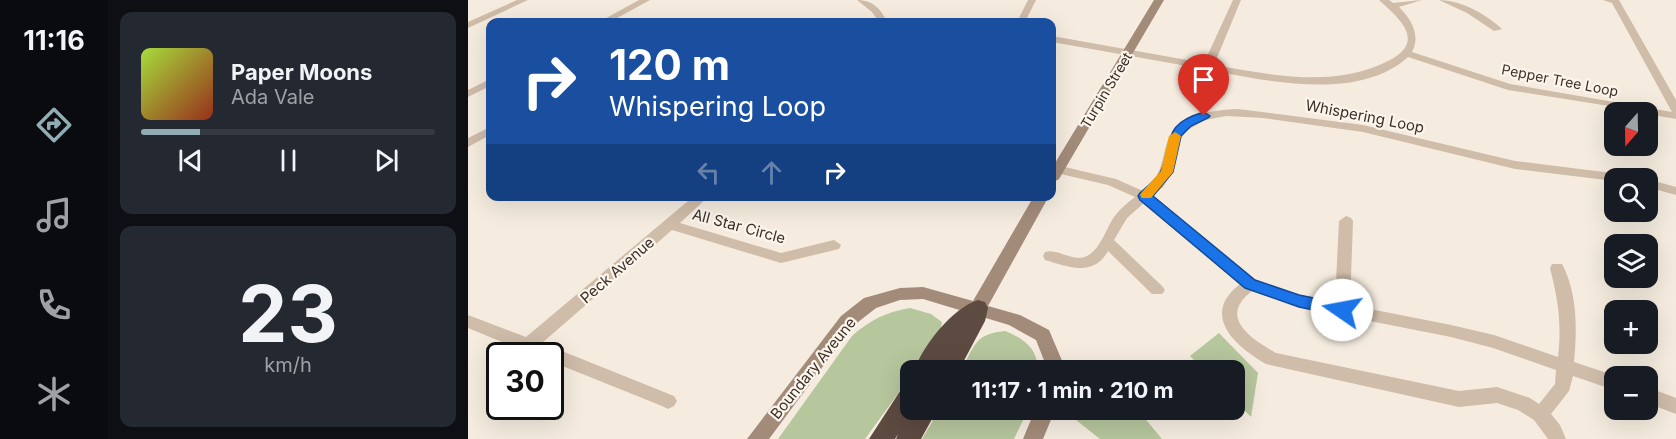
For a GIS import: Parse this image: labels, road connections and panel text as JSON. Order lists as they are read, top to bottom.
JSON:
{
  "streets": {
    "street": [
      "Pepper Tree Loop",
      "Turpin Street",
      "Whispering Loop",
      "All Star Circle",
      "Peck Avenue",
      "Boundary Aveune"
    ]
  },
  "crossings": [
    ["All Star Circle", "Peck Avenue"]
  ],
  "north": "bottom",
  "page": {
    "tabs": "11:16",
    "turn": ["120 m", "Whispering Loop"],
    "song": ["Paper Moons", "Ada Vale"],
    "map_buttons": ["+", "−"],
    "tile": ["23", "km/h"],
    "limit": "30",
    "trip": "11:17 · 1 min · 210 m"
  }
}
